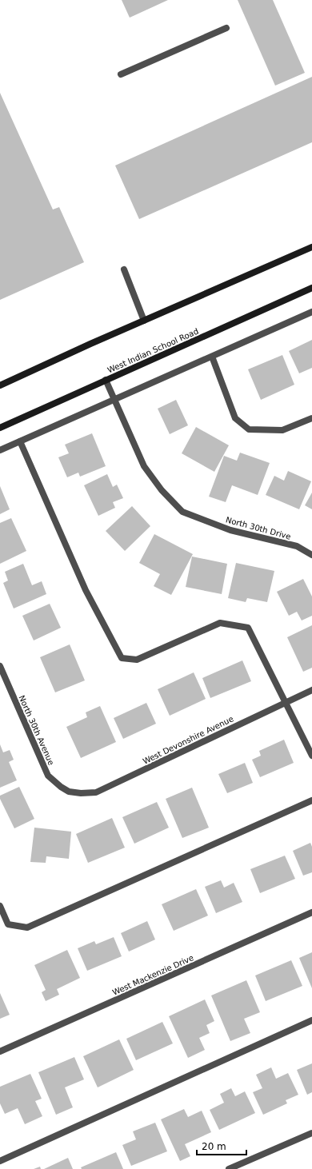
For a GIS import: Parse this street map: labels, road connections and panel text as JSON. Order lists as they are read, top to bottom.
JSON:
{
  "streets": {
    "main road": ["West Indian School Road"],
    "street": [
      "North 30th Drive",
      "North 30th Avenue",
      "West Devonshire Avenue",
      "West Mackenzie Drive"
    ]
  },
  "crossings": [
    ["West Indian School Road", "North 30th Drive"],
    ["North 30th Avenue", "West Devonshire Avenue"]
  ],
  "scale_bar": "20 m"
}
